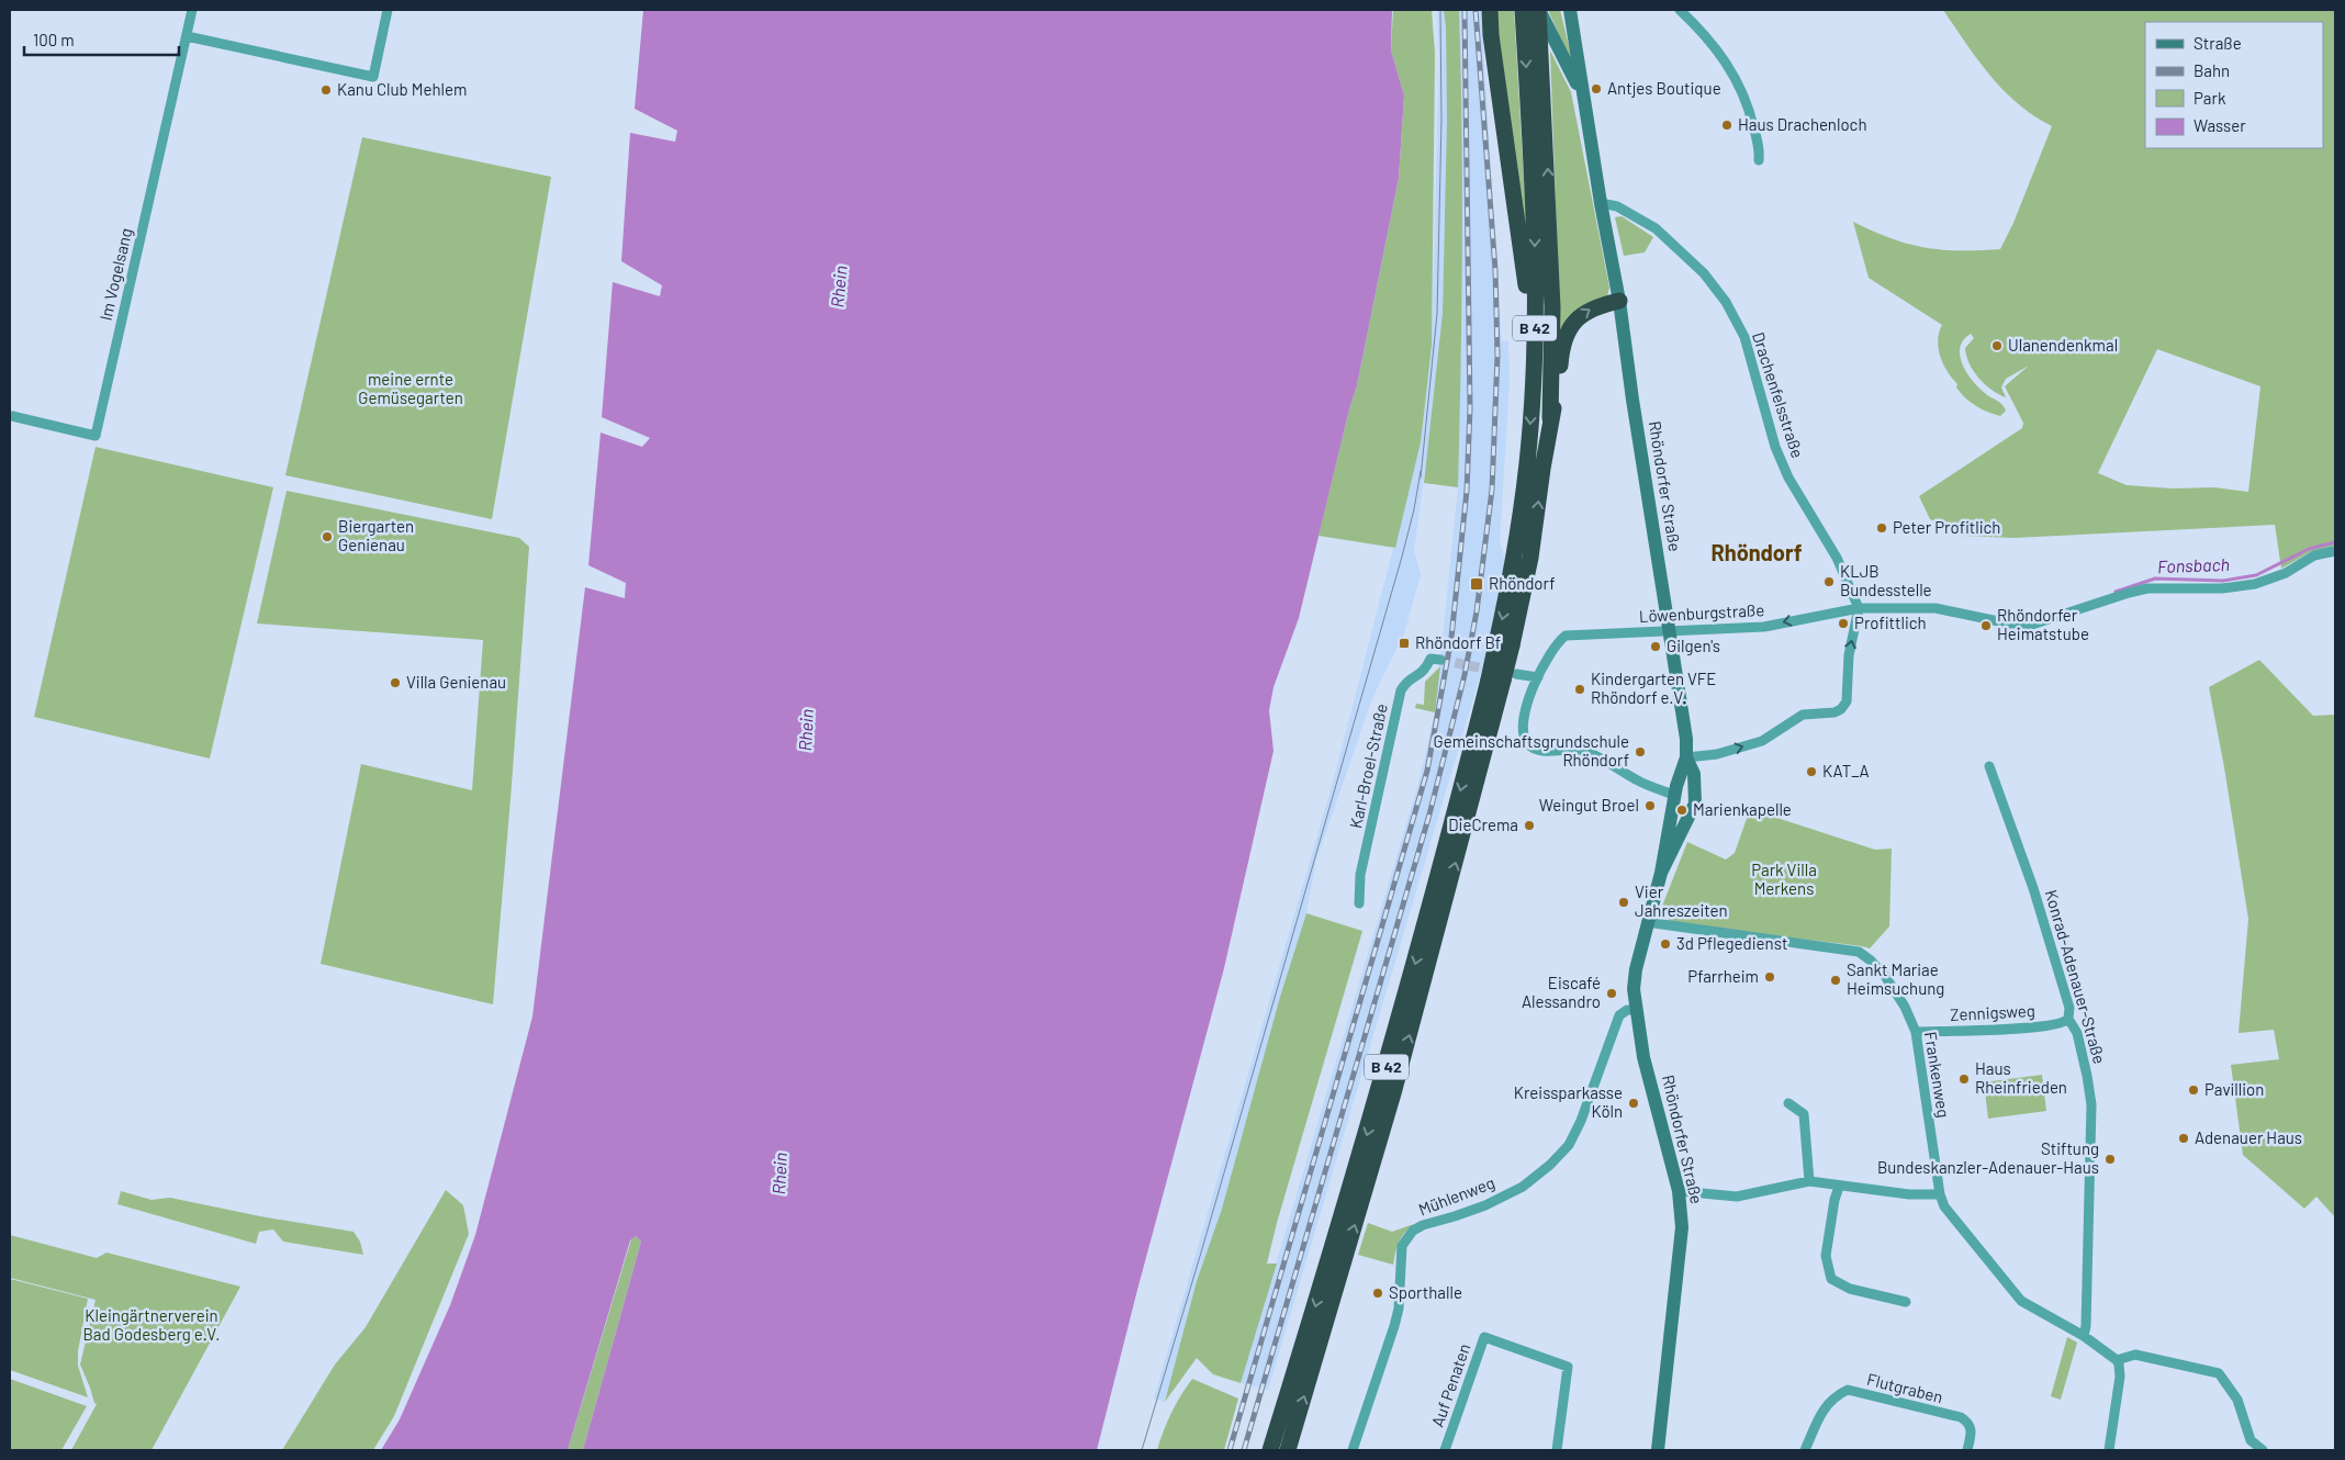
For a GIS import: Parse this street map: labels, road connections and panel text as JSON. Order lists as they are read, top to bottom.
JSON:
{
  "streets": {
    "highway": ["B 42"],
    "main road": ["Rhöndorfer Straße"],
    "street": [
      "Im Vogelsang",
      "Drachenfelsstraße",
      "Löwenburgstraße",
      "Karl-Broel-Straße",
      "Konrad-Adenauer-Straße",
      "Zennigsweg",
      "Frankenweg",
      "Mühlenweg",
      "Auf Penaten",
      "Flutgraben"
    ]
  },
  "crossings": [
    ["B 42", "Rhöndorfer Straße"],
    ["Drachenfelsstraße", "Rhöndorfer Straße"],
    ["Drachenfelsstraße", "Löwenburgstraße"],
    ["Rhöndorfer Straße", "Löwenburgstraße"],
    ["Rhöndorfer Straße", "Frankenweg"],
    ["Rhöndorfer Straße", "Mühlenweg"],
    ["Konrad-Adenauer-Straße", "Zennigsweg"],
    ["Konrad-Adenauer-Straße", "Frankenweg"],
    ["Zennigsweg", "Frankenweg"]
  ],
  "districts": ["Rhöndorf"],
  "water": ["Rhein", "Fonsbach"],
  "parks": ["meine ernte Gemüsegarten", "Park Villa Merkens", "Kleingärtnerverein Bad Godesberg e.V."],
  "places": {
    "other": [
      "Antjes Boutique",
      "Kanu Club Mehlem",
      "Haus Drachenloch",
      "Ulanendenkmal",
      "Peter Profitlich",
      "Biergarten Genienau",
      "KLJB Bundesstelle",
      "Profittlich",
      "Rhöndorfer Heimatstube",
      "Gilgen's",
      "Villa Genienau",
      "Kindergarten VFE Rhöndorf e.V.",
      "Gemeinschaftsgrundschule Rhöndorf",
      "KAT_A",
      "Weingut Broel",
      "Marienkapelle",
      "DieCrema",
      "Vier Jahreszeiten",
      "3d Pflegedienst",
      "Pfarrheim",
      "Sankt Mariae Heimsuchung",
      "Eiscafé Alessandro",
      "Haus Rheinfrieden",
      "Pavillion",
      "Kreissparkasse Köln",
      "Adenauer Haus",
      "Stiftung Bundeskanzler-Adenauer-Haus",
      "Sporthalle"
    ],
    "transit": ["Rhöndorf", "Rhöndorf Bf"]
  },
  "legend": [
    "Straße",
    "Bahn",
    "Park",
    "Wasser"
  ],
  "scale_bar": "100 m"
}
